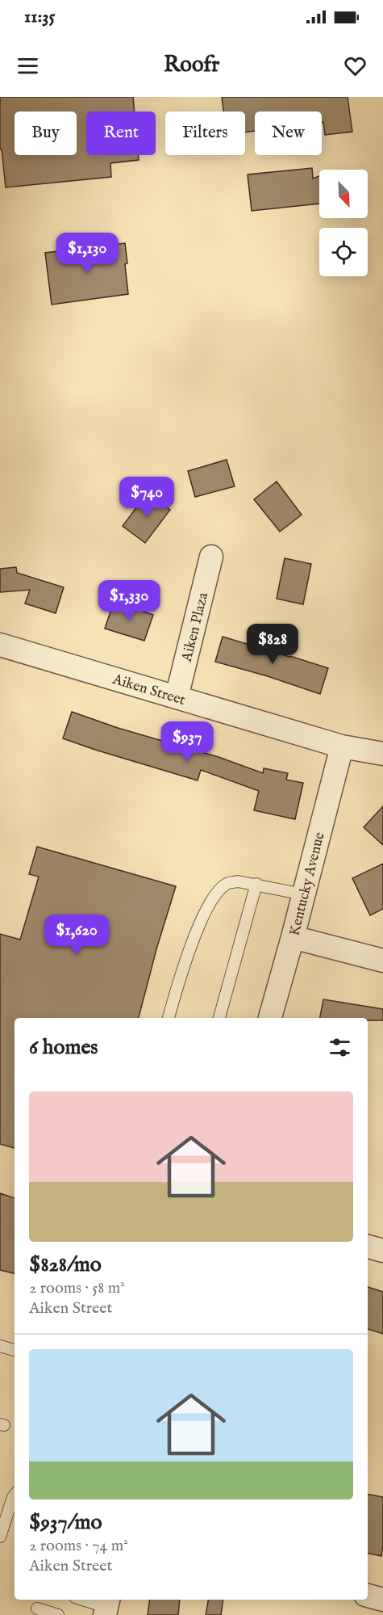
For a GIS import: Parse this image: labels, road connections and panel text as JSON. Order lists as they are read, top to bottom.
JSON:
{
  "streets": {
    "street": ["Aiken Plaza", "Aiken Street", "Kentucky Avenue"]
  },
  "crossings": [
    ["Aiken Plaza", "Aiken Street"],
    ["Aiken Street", "Kentucky Avenue"]
  ],
  "north": "bottom right",
  "page": {
    "status": "11:35",
    "header": "Roofr",
    "chip": [
      "Buy",
      "Rent",
      "Filters",
      "New"
    ],
    "price": [
      "$1,130",
      "$740",
      "$1,330",
      "$828",
      "$937",
      "$1,620"
    ],
    "heading": "6 homes",
    "list": [
      {
        "name": "$828/mo",
        "note": "2 rooms · 58 m² · Aiken Street"
      },
      {
        "name": "$937/mo",
        "note": "2 rooms · 74 m² · Aiken Street"
      }
    ]
  }
}
